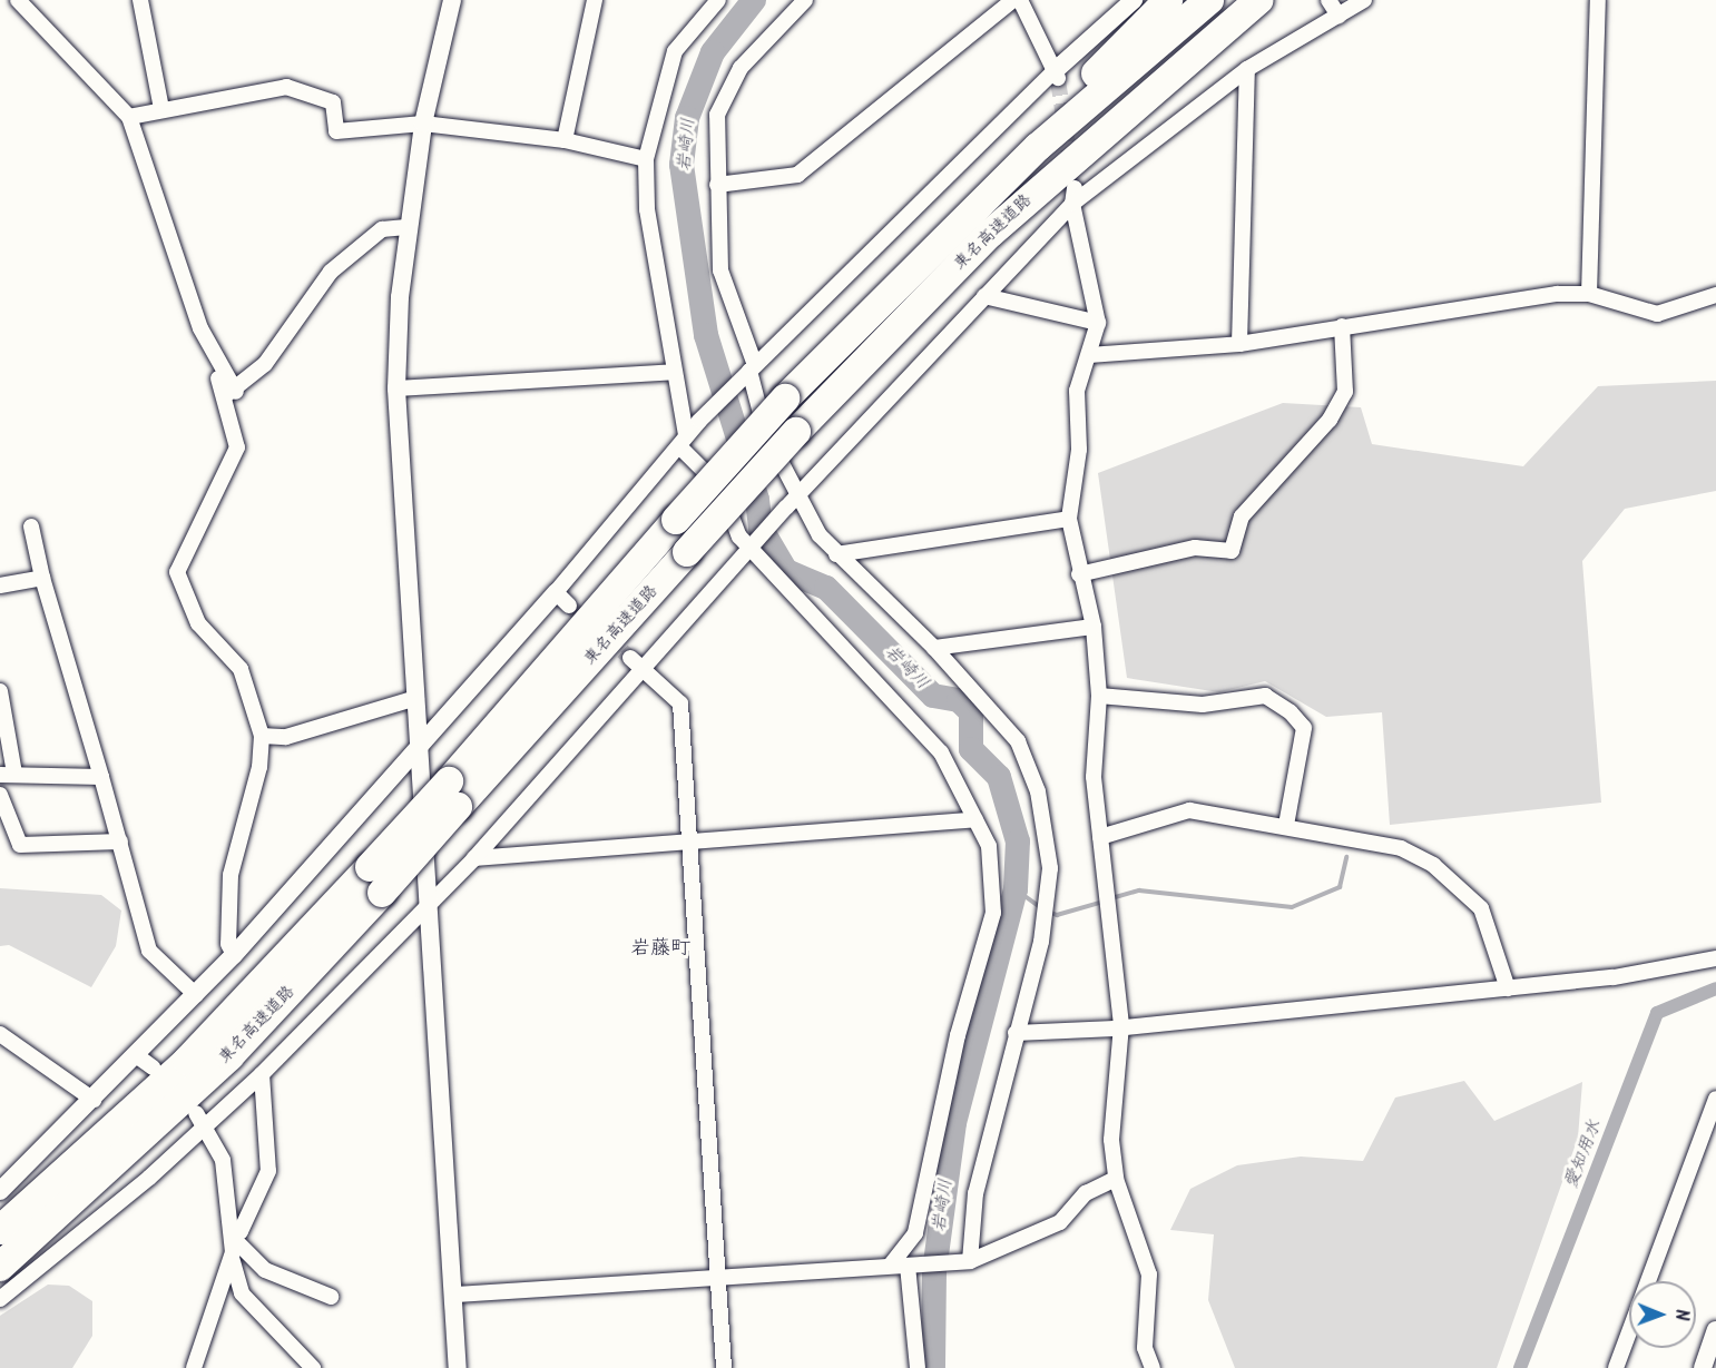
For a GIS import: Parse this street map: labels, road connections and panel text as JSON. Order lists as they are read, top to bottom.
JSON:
{
  "streets": {
    "highway": ["東名高速道路"]
  },
  "districts": ["岩藤町"],
  "water": ["岩崎川", "愛知用水"],
  "north": "right"
}
